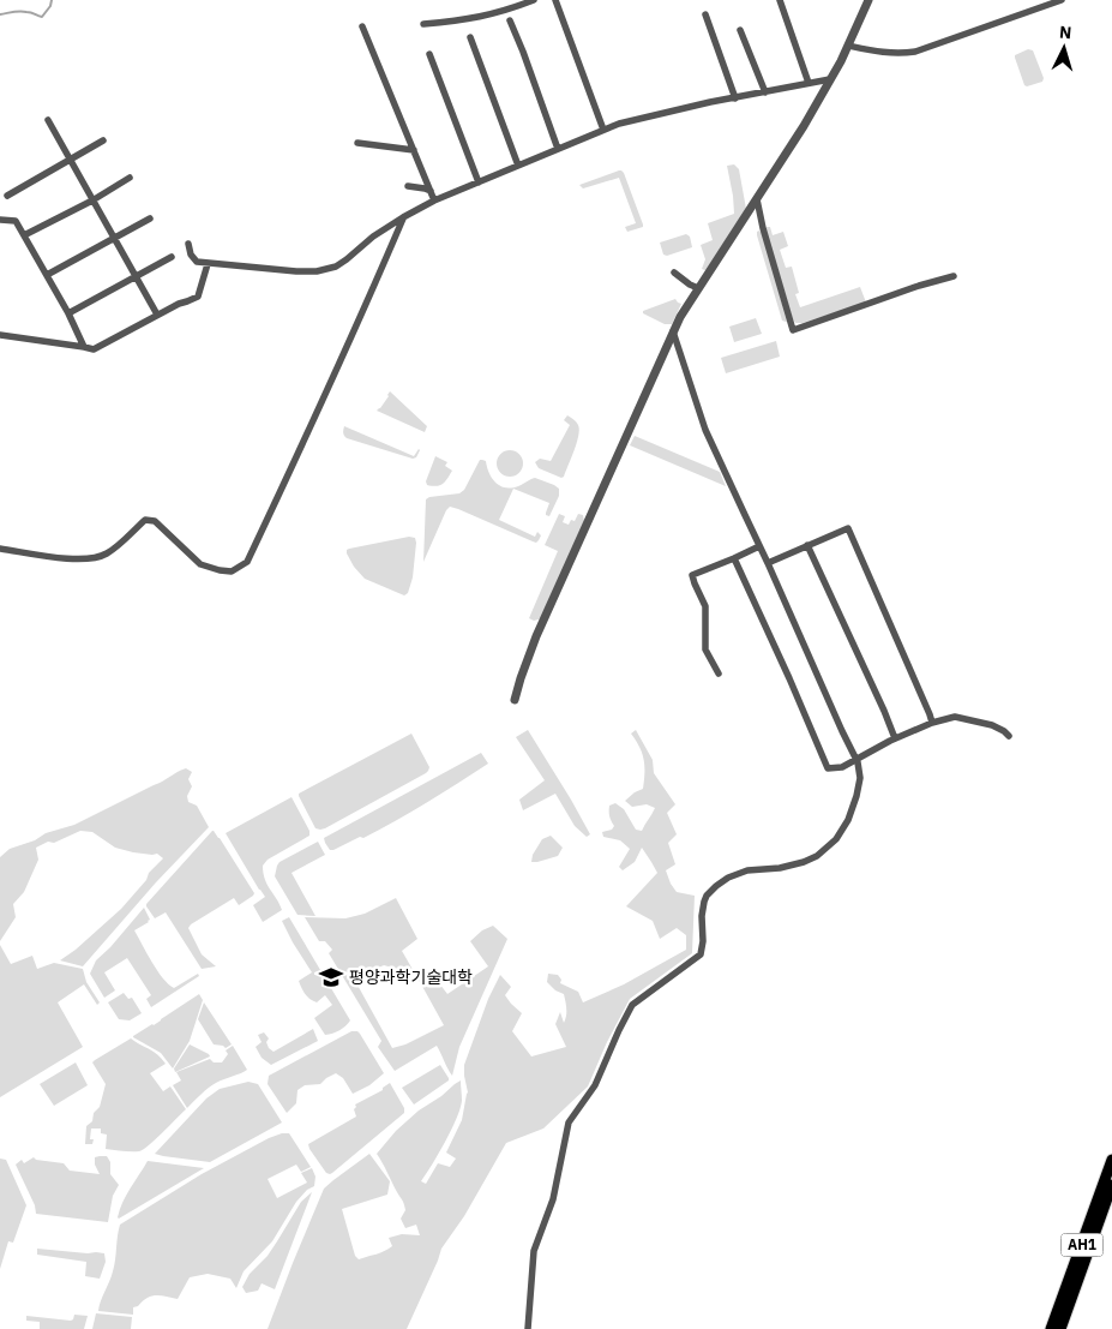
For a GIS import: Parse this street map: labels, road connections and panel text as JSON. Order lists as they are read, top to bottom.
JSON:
{
  "streets": {
    "highway": ["AH1"]
  },
  "places": {
    "school or university": ["평양과학기술대학"]
  },
  "north": "top"
}
